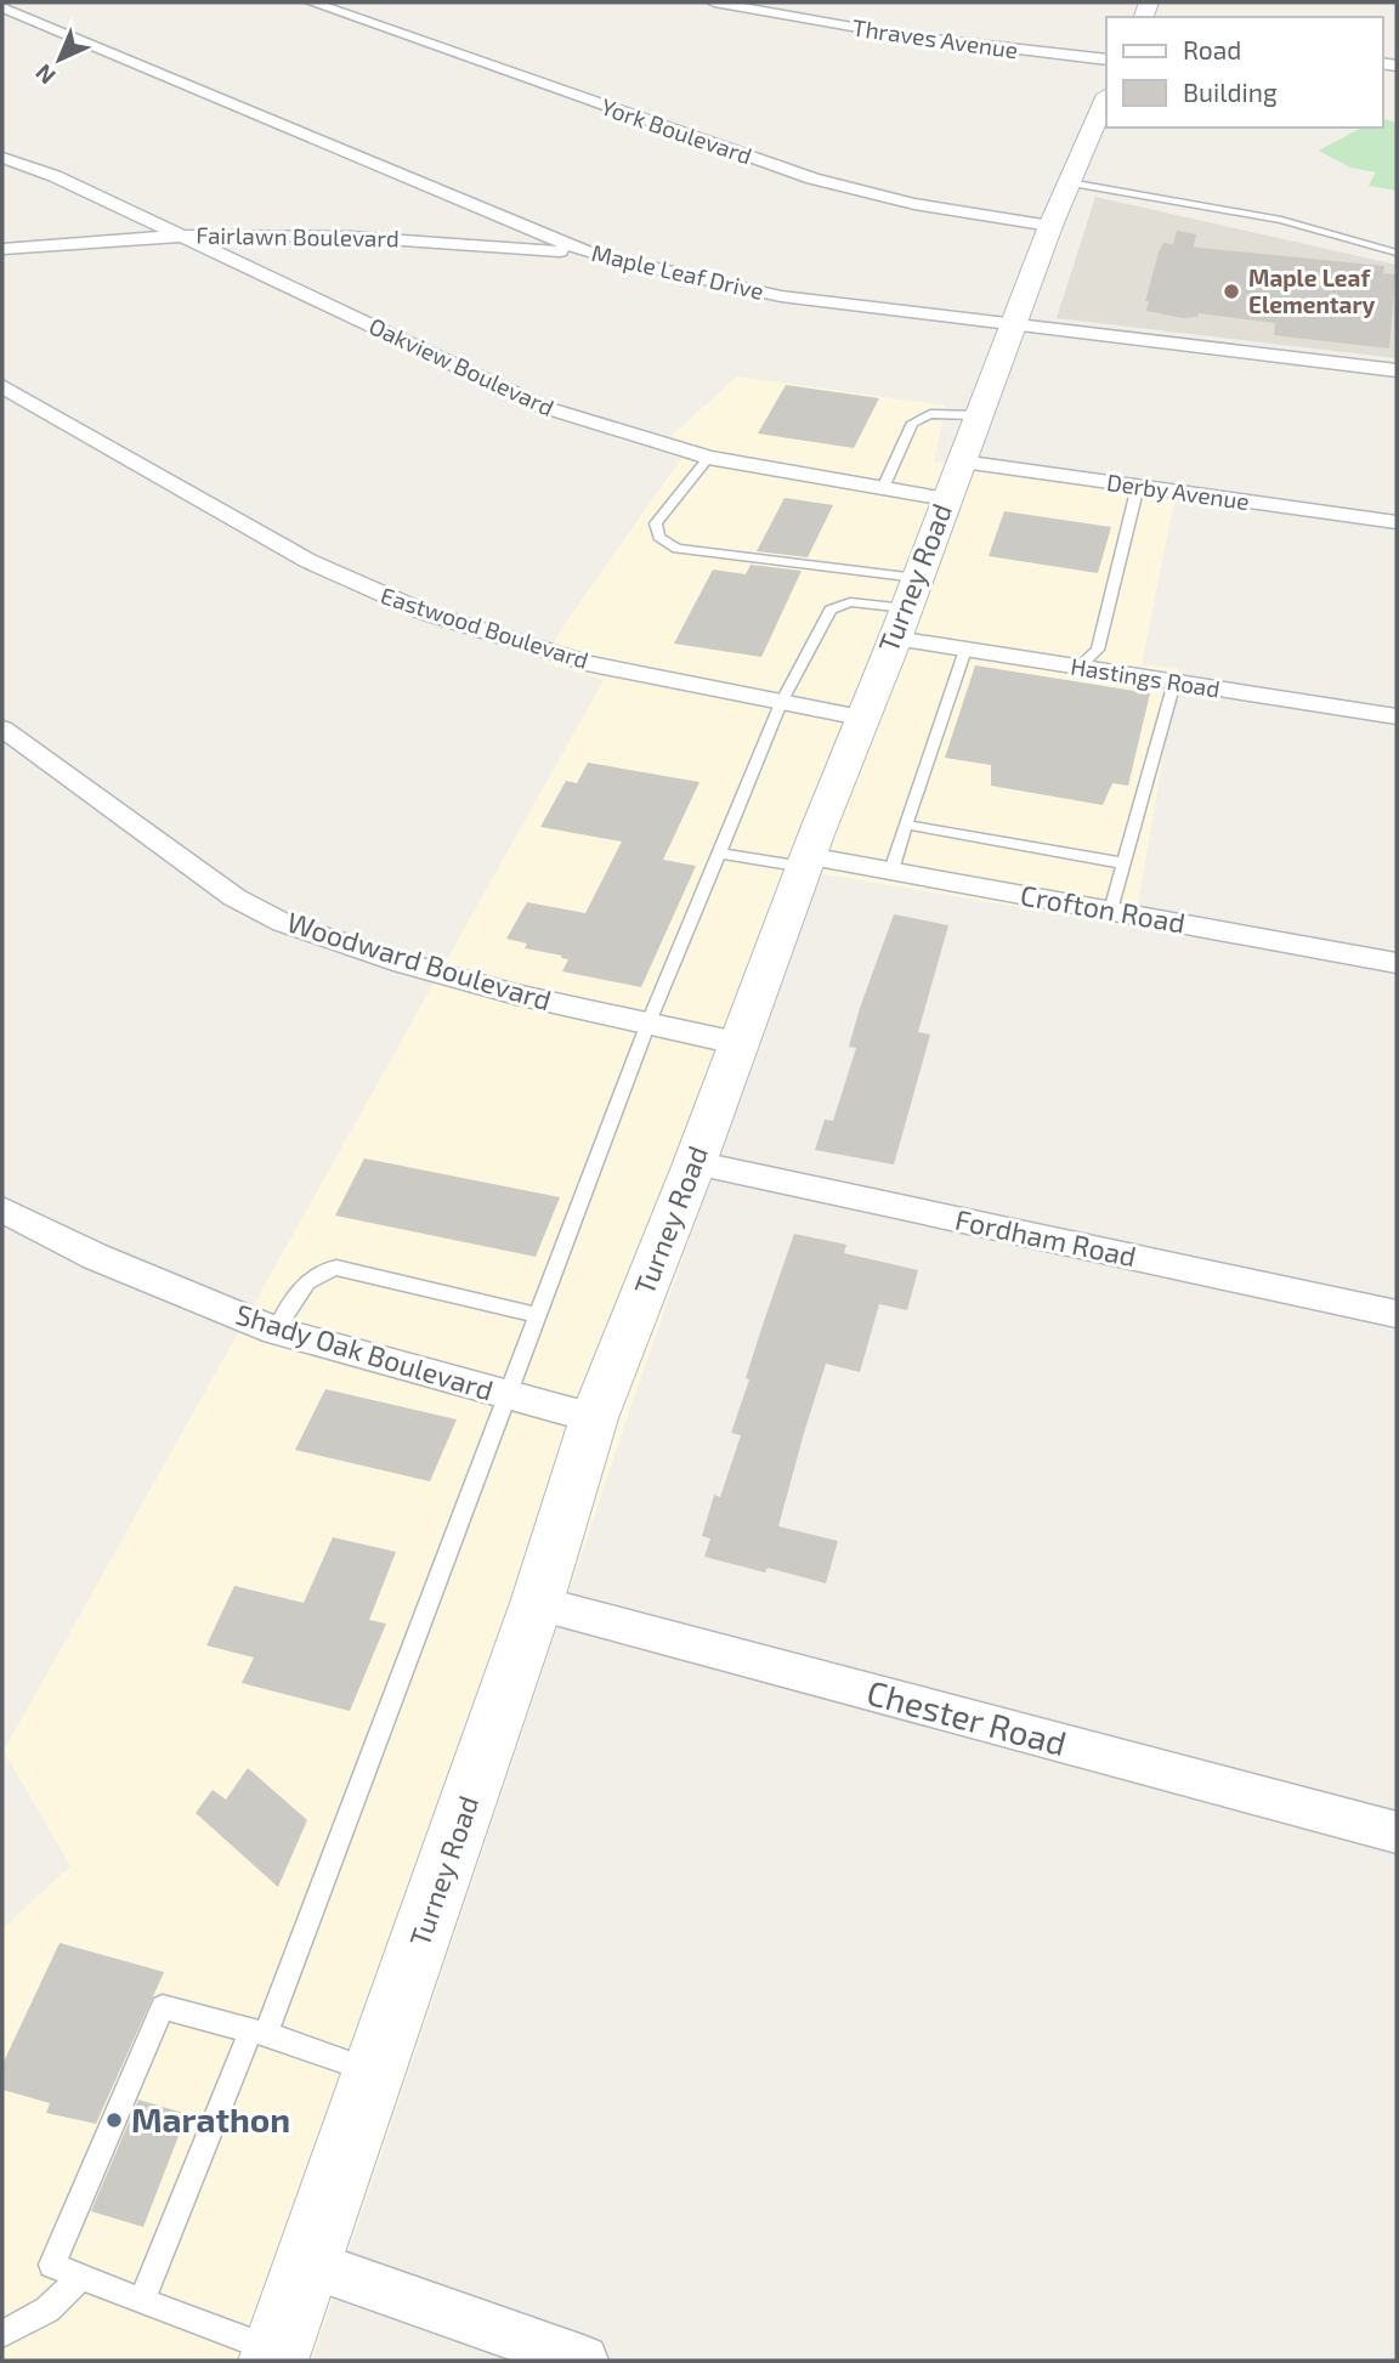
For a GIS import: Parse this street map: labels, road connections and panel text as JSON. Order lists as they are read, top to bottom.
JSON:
{
  "streets": {
    "main road": ["Turney Road"],
    "street": [
      "Thraves Avenue",
      "York Boulevard",
      "Fairlawn Boulevard",
      "Maple Leaf Drive",
      "Oakview Boulevard",
      "Derby Avenue",
      "Eastwood Boulevard",
      "Hastings Road",
      "Crofton Road",
      "Woodward Boulevard",
      "Fordham Road",
      "Shady Oak Boulevard",
      "Chester Road"
    ]
  },
  "crossings": [
    ["York Boulevard", "Turney Road"],
    ["Fairlawn Boulevard", "Maple Leaf Drive"],
    ["Fairlawn Boulevard", "Oakview Boulevard"],
    ["Maple Leaf Drive", "Turney Road"],
    ["Oakview Boulevard", "Derby Avenue"],
    ["Oakview Boulevard", "Turney Road"],
    ["Derby Avenue", "Turney Road"],
    ["Turney Road", "Eastwood Boulevard"],
    ["Turney Road", "Hastings Road"],
    ["Turney Road", "Crofton Road"],
    ["Turney Road", "Woodward Boulevard"],
    ["Turney Road", "Fordham Road"],
    ["Turney Road", "Shady Oak Boulevard"],
    ["Turney Road", "Chester Road"]
  ],
  "places": ["Maple Leaf Elementary", "Marathon"],
  "legend": ["Road", "Building"],
  "north": "bottom left"
}
